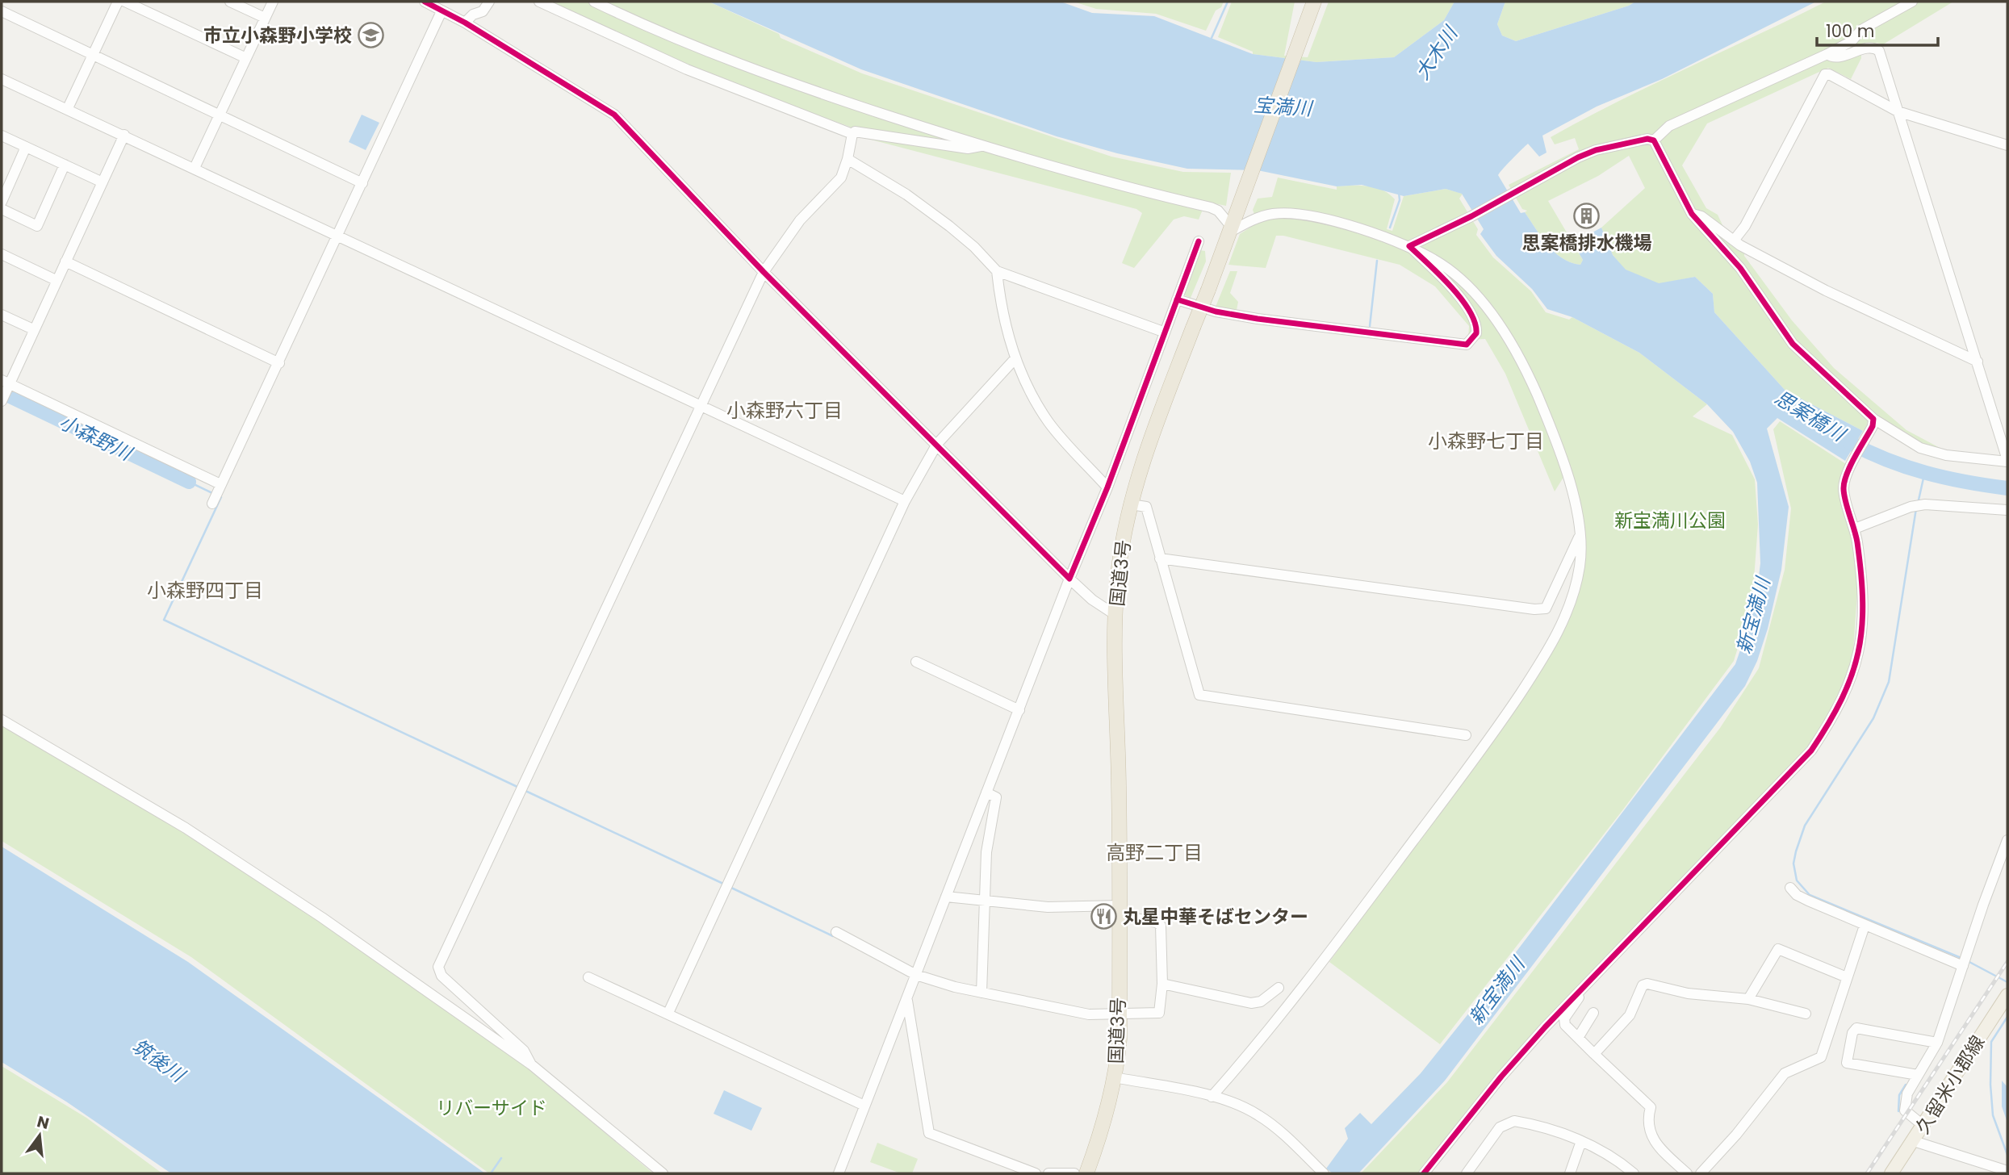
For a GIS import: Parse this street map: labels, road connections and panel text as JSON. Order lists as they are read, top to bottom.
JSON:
{
  "streets": {
    "highway": ["国道3号"],
    "main road": ["久留米小郡線"]
  },
  "districts": [
    "小森野六丁目",
    "小森野七丁目",
    "小森野四丁目",
    "高野二丁目"
  ],
  "water": [
    "大木川",
    "宝満川",
    "思案橋川",
    "小森野川",
    "新宝満川",
    "筑後川"
  ],
  "parks": ["新宝満川公園", "リバーサイド"],
  "places": {
    "school or university": ["市立小森野小学校"],
    "building": ["思案橋排水機場"],
    "restaurant": ["丸星中華そばセンター"]
  },
  "scale_bar": "100 m",
  "north": "top"
}
